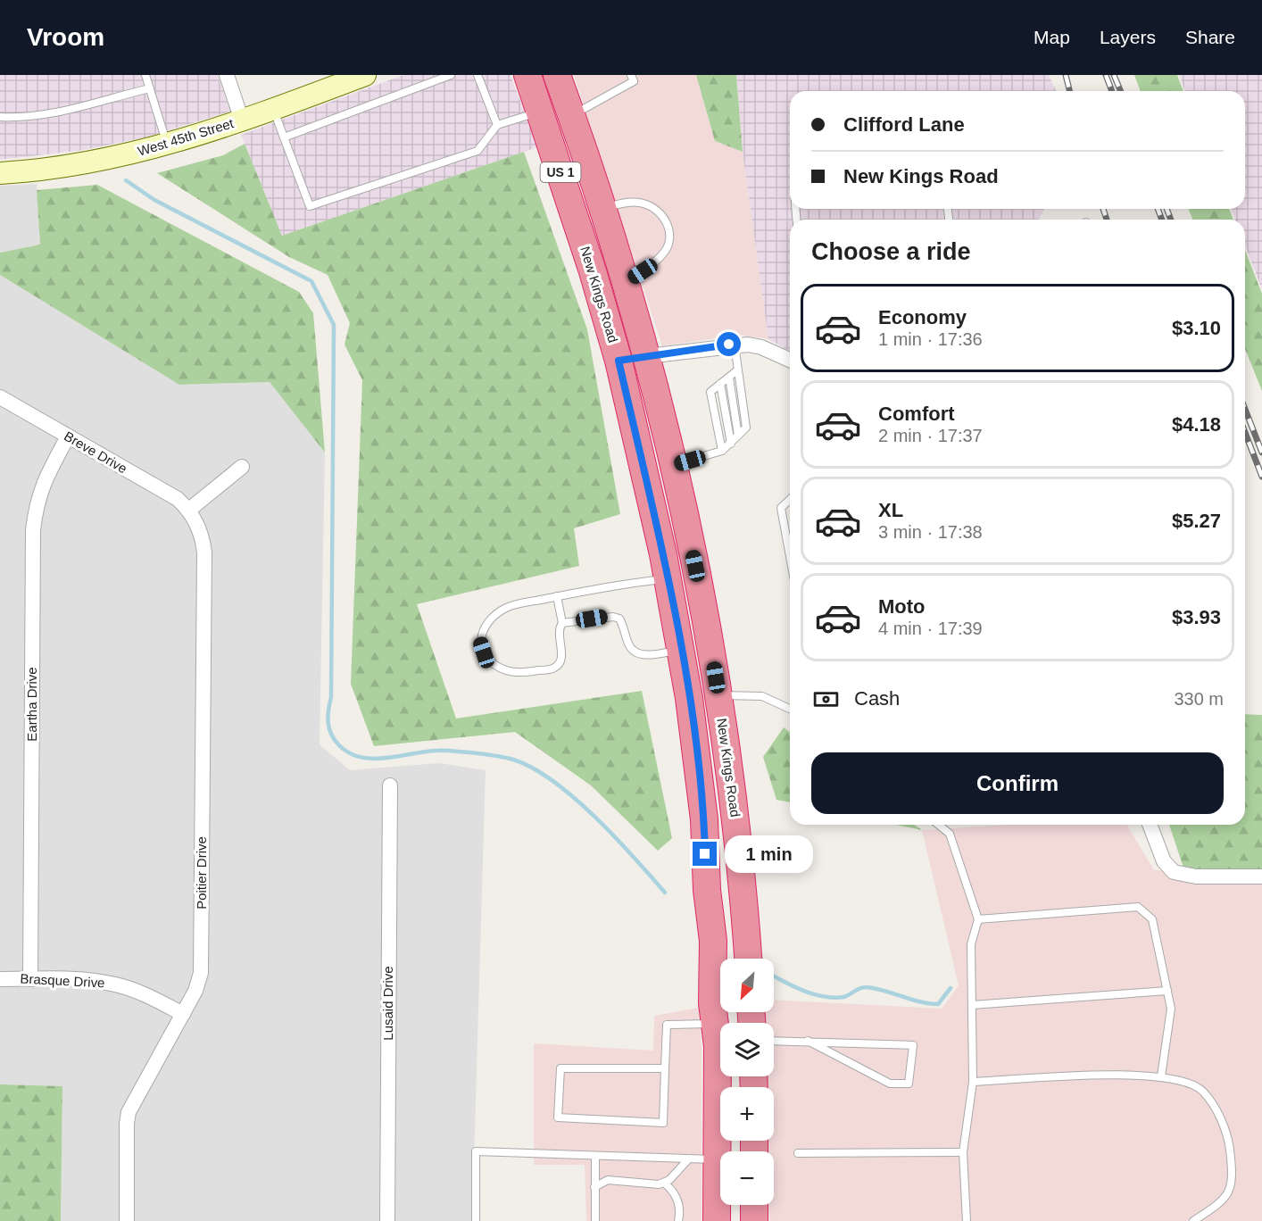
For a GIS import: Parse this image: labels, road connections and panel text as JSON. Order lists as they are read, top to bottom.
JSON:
{
  "streets": {
    "highway": ["US 1", "New Kings Road"],
    "street": [
      "West 45th Street",
      "Breve Drive",
      "Eartha Drive",
      "Poitier Drive",
      "Brasque Drive",
      "Lusaid Drive"
    ]
  },
  "crossings": [
    ["Breve Drive", "Eartha Drive"],
    ["Breve Drive", "Poitier Drive"],
    ["Eartha Drive", "Brasque Drive"],
    ["Poitier Drive", "Brasque Drive"]
  ],
  "north": "bottom left",
  "page": {
    "header": "Vroom",
    "nav": ["Map", "Layers", "Share"],
    "banner": ["Clifford Lane", "New Kings Road"],
    "heading": "Choose a ride",
    "list": [
      {
        "name": "Economy",
        "note": "1 min · 17:36",
        "value": "$3.10"
      },
      {
        "name": "Comfort",
        "note": "2 min · 17:37",
        "value": "$4.18"
      },
      {
        "name": "XL",
        "note": "3 min · 17:38",
        "value": "$5.27"
      },
      {
        "name": "Moto",
        "note": "4 min · 17:39",
        "value": "$3.93"
      }
    ],
    "pay": ["Cash", "330 m"],
    "buttons": "Confirm",
    "bubble": "1 min",
    "map_buttons": ["+", "−"]
  }
}
